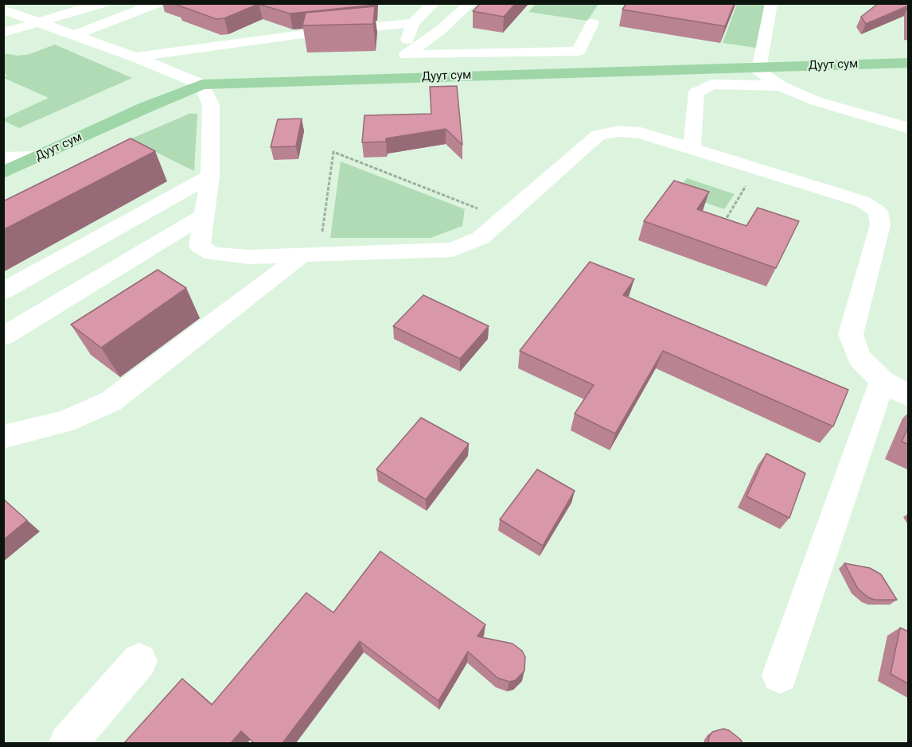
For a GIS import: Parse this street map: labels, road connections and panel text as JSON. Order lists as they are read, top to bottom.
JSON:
{
  "streets": {
    "main road": ["Дуут сум"]
  }
}
